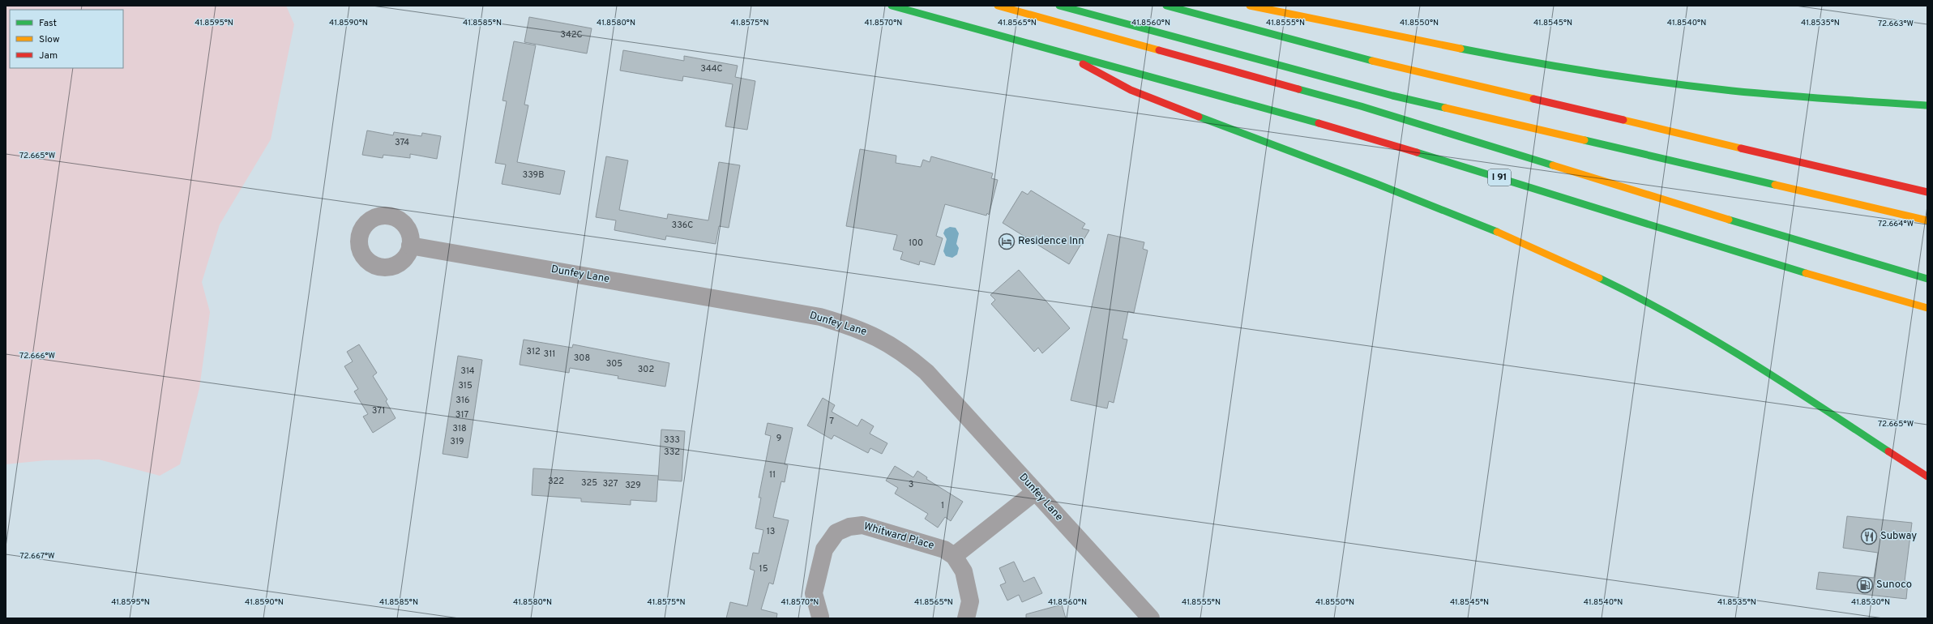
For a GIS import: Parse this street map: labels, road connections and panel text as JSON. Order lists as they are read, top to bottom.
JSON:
{
  "streets": {
    "highway": ["I 91"],
    "street": ["Dunfey Lane", "Whitward Place"]
  },
  "places": {
    "hotel": ["Residence Inn"],
    "restaurant": ["Subway"],
    "fuel station": ["Sunoco"]
  },
  "house_numbers": [
    "342C",
    "344C",
    "374",
    "339B",
    "336C",
    "100",
    "312",
    "311",
    "308",
    "305",
    "302",
    "314",
    "315",
    "316",
    "371",
    "317",
    "7",
    "318",
    "9",
    "333",
    "319",
    "332",
    "11",
    "322",
    "325",
    "327",
    "3",
    "329",
    "1",
    "13",
    "15"
  ],
  "legend": ["Fast", "Slow", "Jam"],
  "coordinates": [
    "41.8595°N",
    "41.8590°N",
    "41.8585°N",
    "41.8580°N",
    "41.8575°N",
    "41.8570°N",
    "41.8565°N",
    "41.8560°N",
    "41.8555°N",
    "41.8550°N",
    "41.8545°N",
    "41.8540°N",
    "41.8535°N",
    "72.663°W",
    "72.665°W",
    "72.664°W",
    "72.666°W",
    "72.667°W",
    "41.8530°N"
  ]
}
